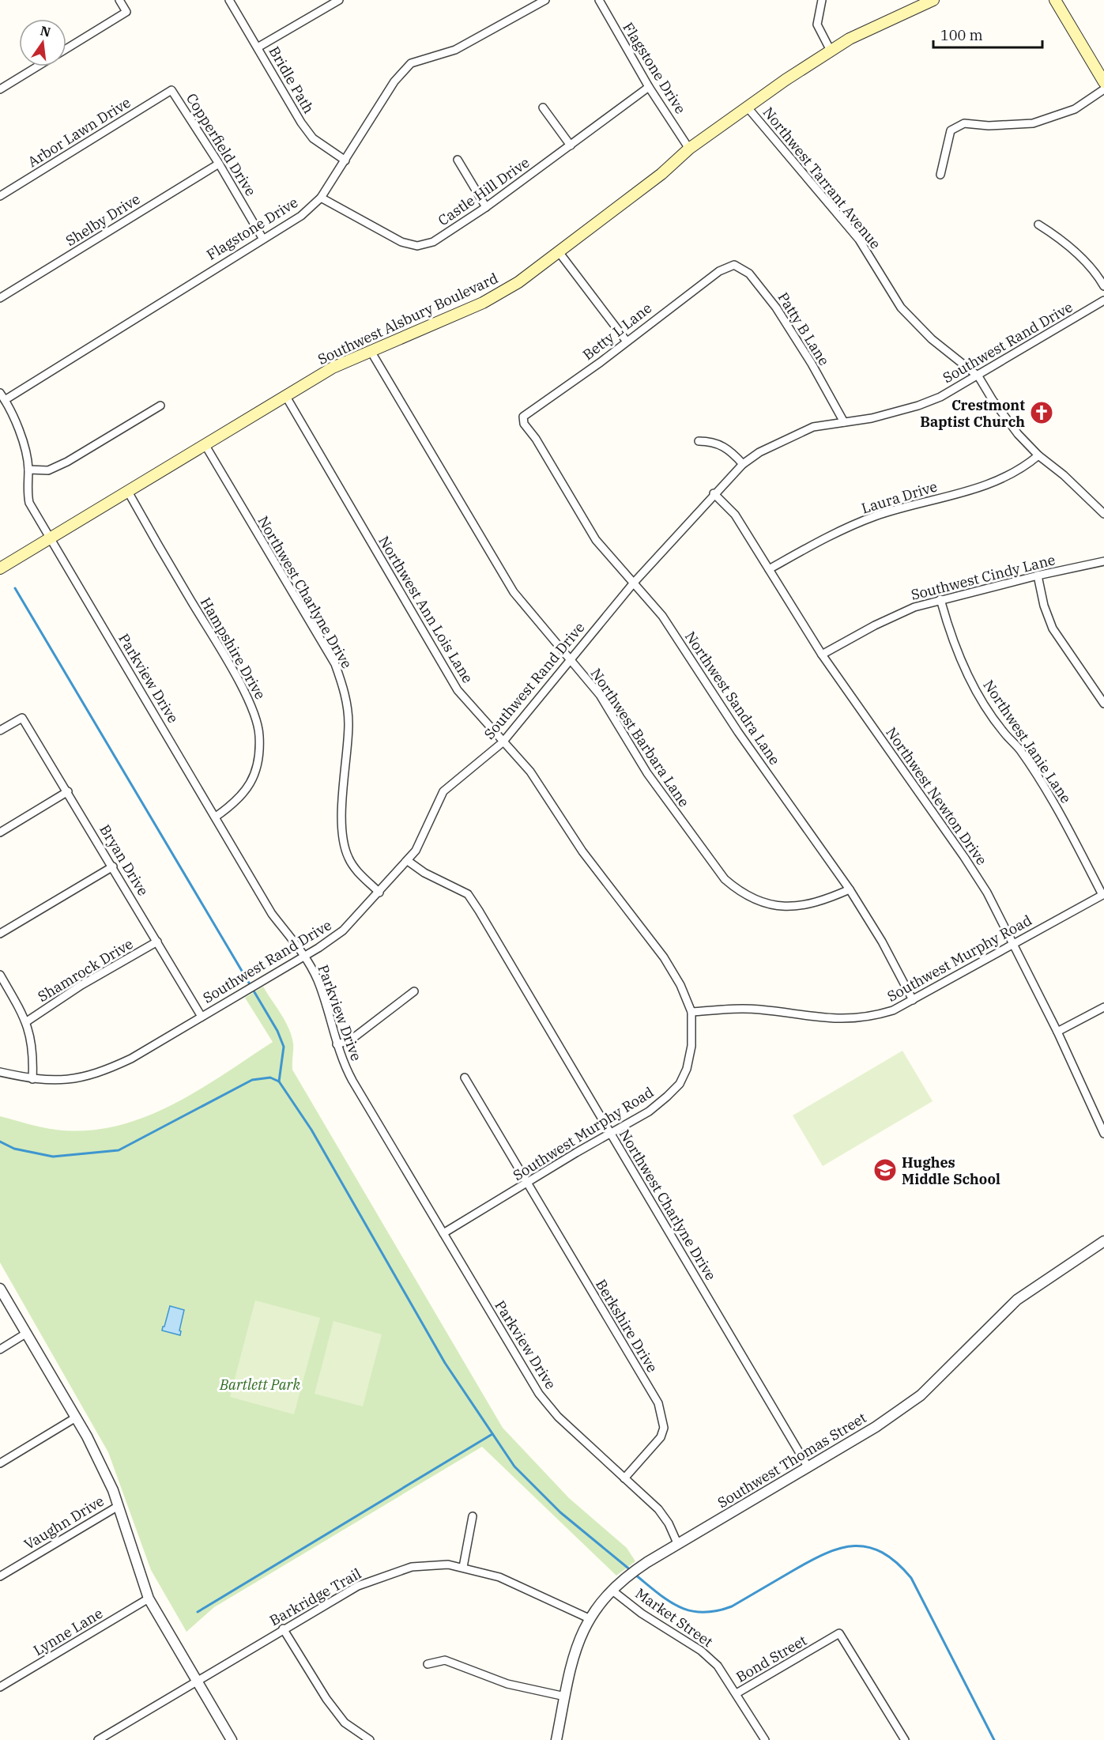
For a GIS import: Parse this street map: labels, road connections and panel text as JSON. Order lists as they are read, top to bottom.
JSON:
{
  "streets": {
    "main road": ["Southwest Alsbury Boulevard"],
    "street": [
      "Flagstone Drive",
      "Bridle Path",
      "Arbor Lawn Drive",
      "Copperfield Drive",
      "Northwest Tarrant Avenue",
      "Castle Hill Drive",
      "Shelby Drive",
      "Patty B Lane",
      "Betty L Lane",
      "Southwest Rand Drive",
      "Laura Drive",
      "Southwest Cindy Lane",
      "Northwest Charlyne Drive",
      "Northwest Ann Lois Lane",
      "Hampshire Drive",
      "Parkview Drive",
      "Northwest Sandra Lane",
      "Northwest Barbara Lane",
      "Northwest Janie Lane",
      "Northwest Newton Drive",
      "Bryan Drive",
      "Southwest Murphy Road",
      "Shamrock Drive",
      "Berkshire Drive",
      "Southwest Thomas Street",
      "Vaughn Drive",
      "Barkridge Trail",
      "Market Street",
      "Lynne Lane",
      "Bond Street"
    ]
  },
  "crossings": [
    ["Flagstone Drive", "Bridle Path"],
    ["Flagstone Drive", "Copperfield Drive"],
    ["Flagstone Drive", "Castle Hill Drive"],
    ["Flagstone Drive", "Southwest Alsbury Boulevard"],
    ["Flagstone Drive", "Parkview Drive"],
    ["Arbor Lawn Drive", "Copperfield Drive"],
    ["Copperfield Drive", "Shelby Drive"],
    ["Northwest Tarrant Avenue", "Southwest Alsbury Boulevard"],
    ["Northwest Tarrant Avenue", "Southwest Rand Drive"],
    ["Northwest Tarrant Avenue", "Laura Drive"],
    ["Southwest Alsbury Boulevard", "Northwest Charlyne Drive"],
    ["Southwest Alsbury Boulevard", "Northwest Ann Lois Lane"],
    ["Southwest Alsbury Boulevard", "Hampshire Drive"],
    ["Southwest Alsbury Boulevard", "Parkview Drive"],
    ["Southwest Alsbury Boulevard", "Northwest Barbara Lane"],
    ["Patty B Lane", "Betty L Lane"],
    ["Patty B Lane", "Southwest Rand Drive"],
    ["Betty L Lane", "Northwest Sandra Lane"],
    ["Southwest Rand Drive", "Northwest Charlyne Drive"],
    ["Southwest Rand Drive", "Northwest Ann Lois Lane"],
    ["Southwest Rand Drive", "Parkview Drive"],
    ["Southwest Rand Drive", "Northwest Sandra Lane"],
    ["Southwest Rand Drive", "Northwest Barbara Lane"],
    ["Southwest Rand Drive", "Northwest Newton Drive"],
    ["Southwest Rand Drive", "Bryan Drive"],
    ["Laura Drive", "Northwest Newton Drive"],
    ["Southwest Cindy Lane", "Northwest Janie Lane"],
    ["Southwest Cindy Lane", "Northwest Newton Drive"],
    ["Northwest Charlyne Drive", "Southwest Murphy Road"],
    ["Northwest Charlyne Drive", "Southwest Thomas Street"],
    ["Northwest Ann Lois Lane", "Southwest Murphy Road"],
    ["Hampshire Drive", "Parkview Drive"],
    ["Parkview Drive", "Southwest Murphy Road"],
    ["Parkview Drive", "Berkshire Drive"],
    ["Parkview Drive", "Southwest Thomas Street"],
    ["Northwest Sandra Lane", "Northwest Barbara Lane"],
    ["Northwest Sandra Lane", "Southwest Murphy Road"],
    ["Northwest Janie Lane", "Southwest Murphy Road"],
    ["Northwest Newton Drive", "Southwest Murphy Road"],
    ["Bryan Drive", "Shamrock Drive"],
    ["Southwest Murphy Road", "Berkshire Drive"],
    ["Southwest Thomas Street", "Barkridge Trail"],
    ["Southwest Thomas Street", "Market Street"],
    ["Market Street", "Bond Street"]
  ],
  "parks": ["Bartlett Park"],
  "places": {
    "church": ["Crestmont Baptist Church"],
    "school or university": ["Hughes Middle School"]
  },
  "scale_bar": "100 m",
  "north": "top"
}
